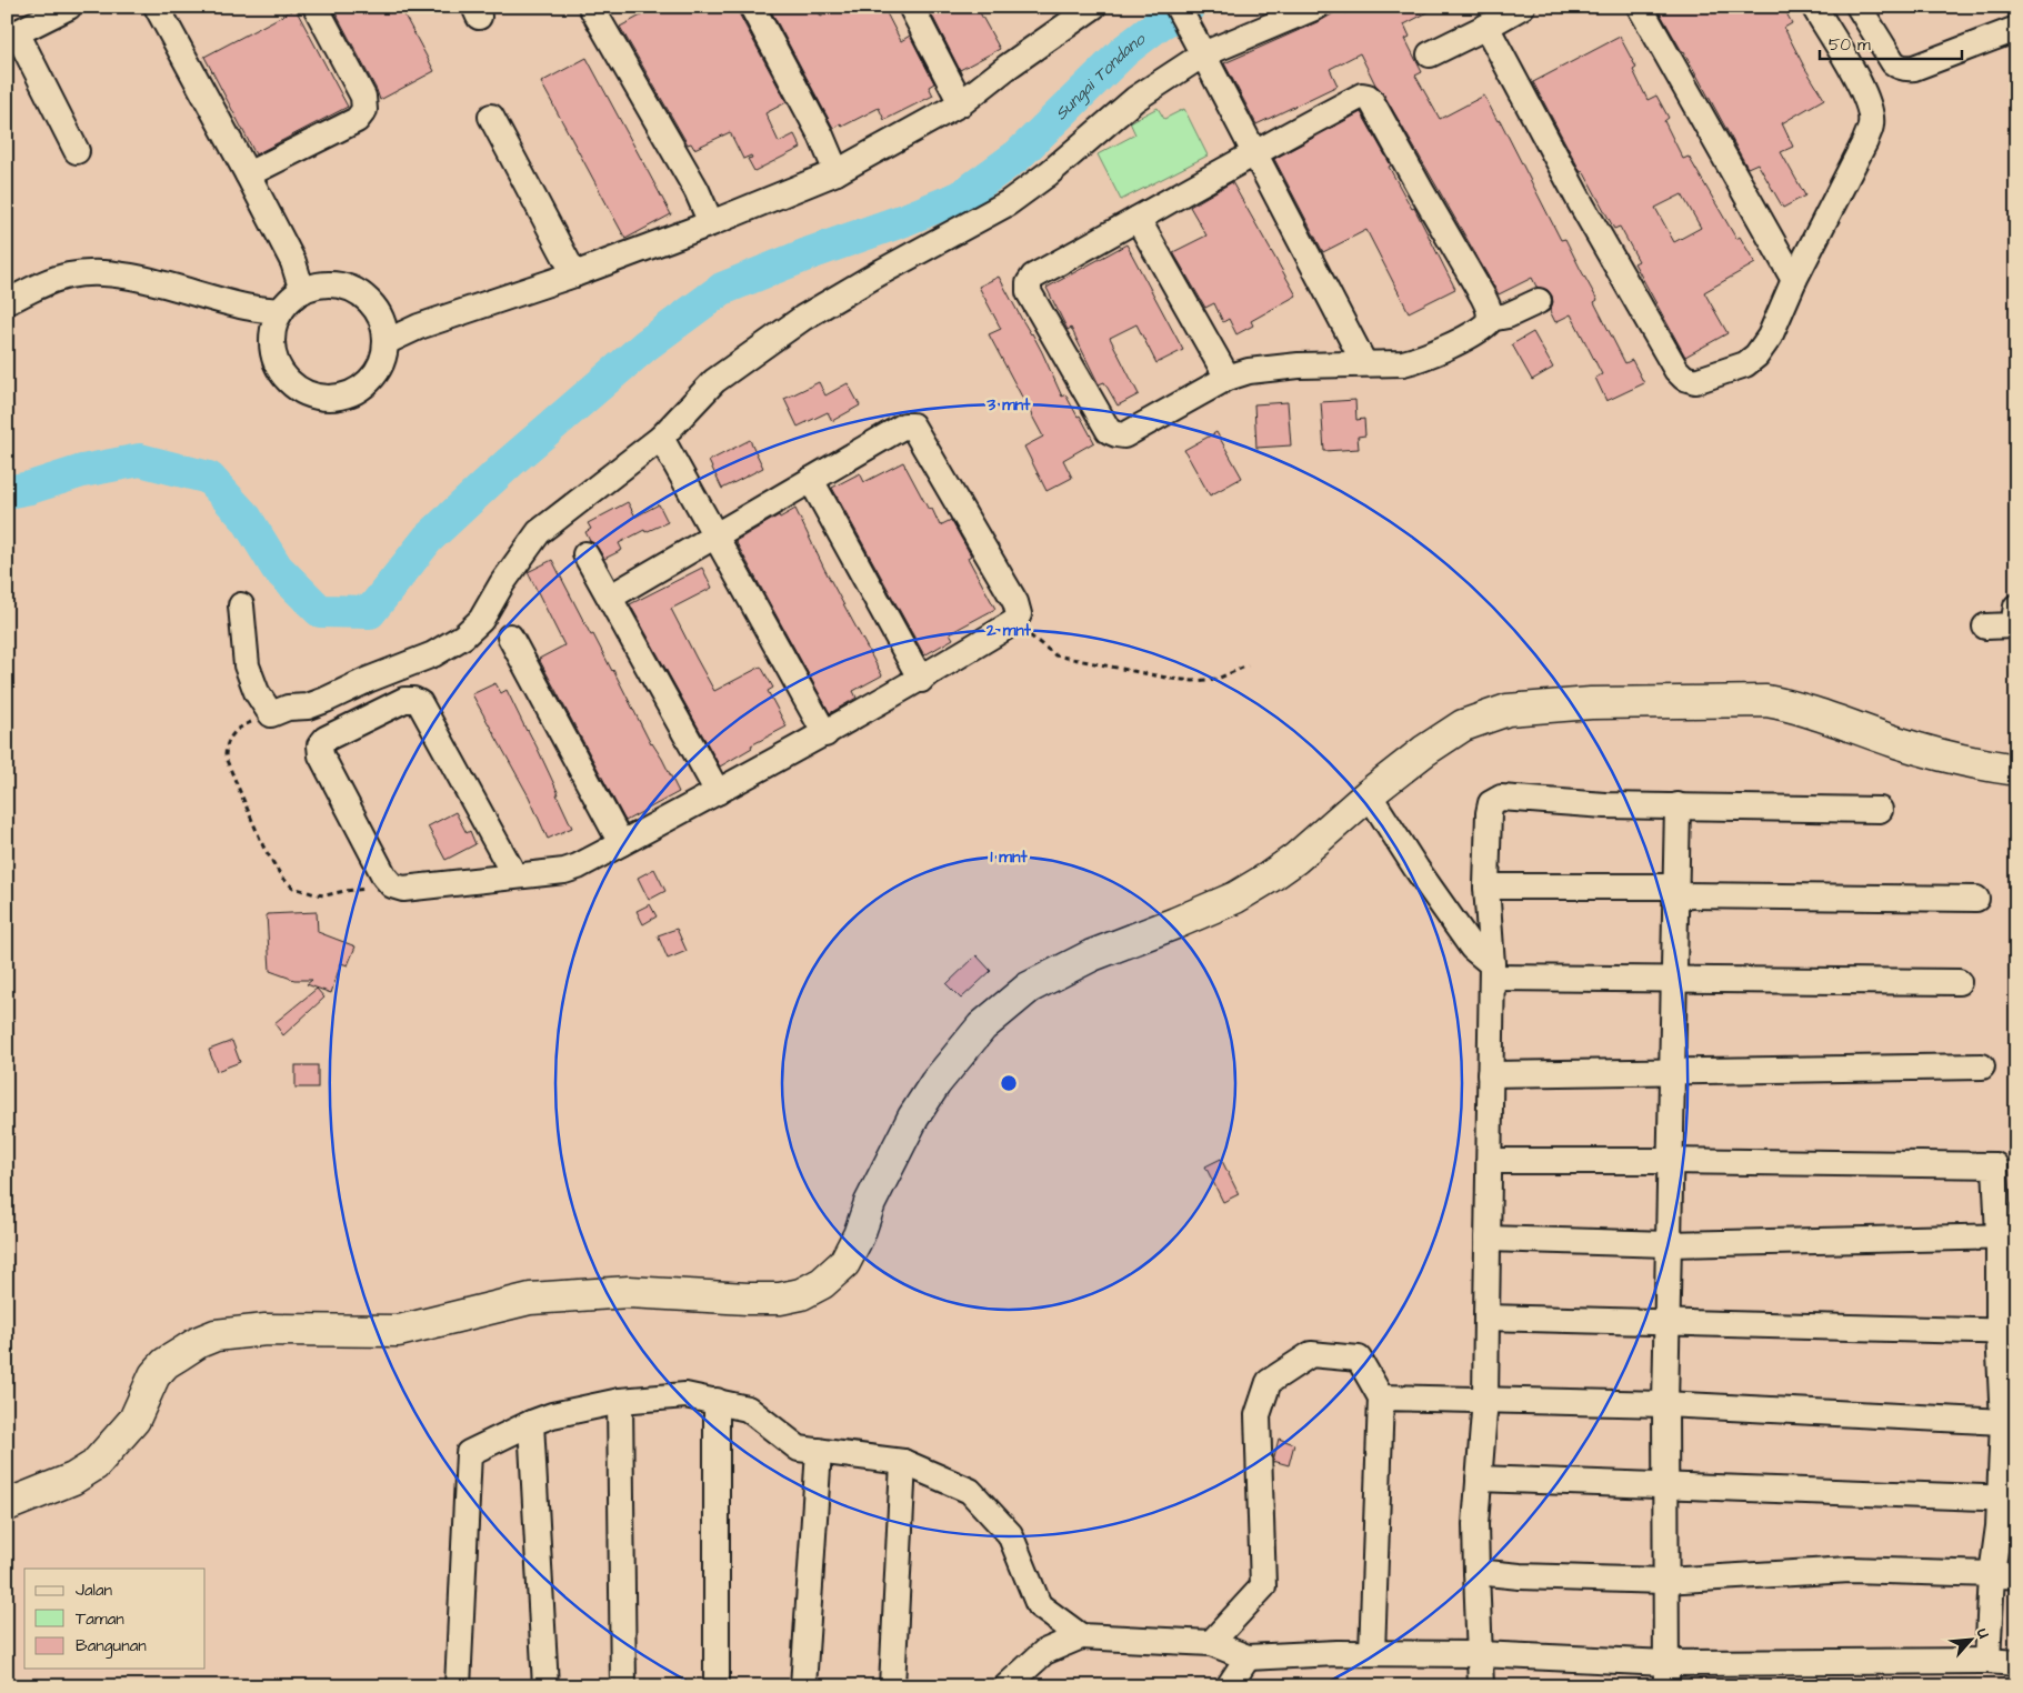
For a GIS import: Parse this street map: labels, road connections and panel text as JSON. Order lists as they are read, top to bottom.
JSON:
{
  "water": ["Sungai Tondano"],
  "legend": ["Jalan", "Taman", "Bangunan"],
  "scale_bar": "50 m",
  "north": "top right",
  "rings": ["3 mnt", "2 mnt", "1 mnt"]
}
